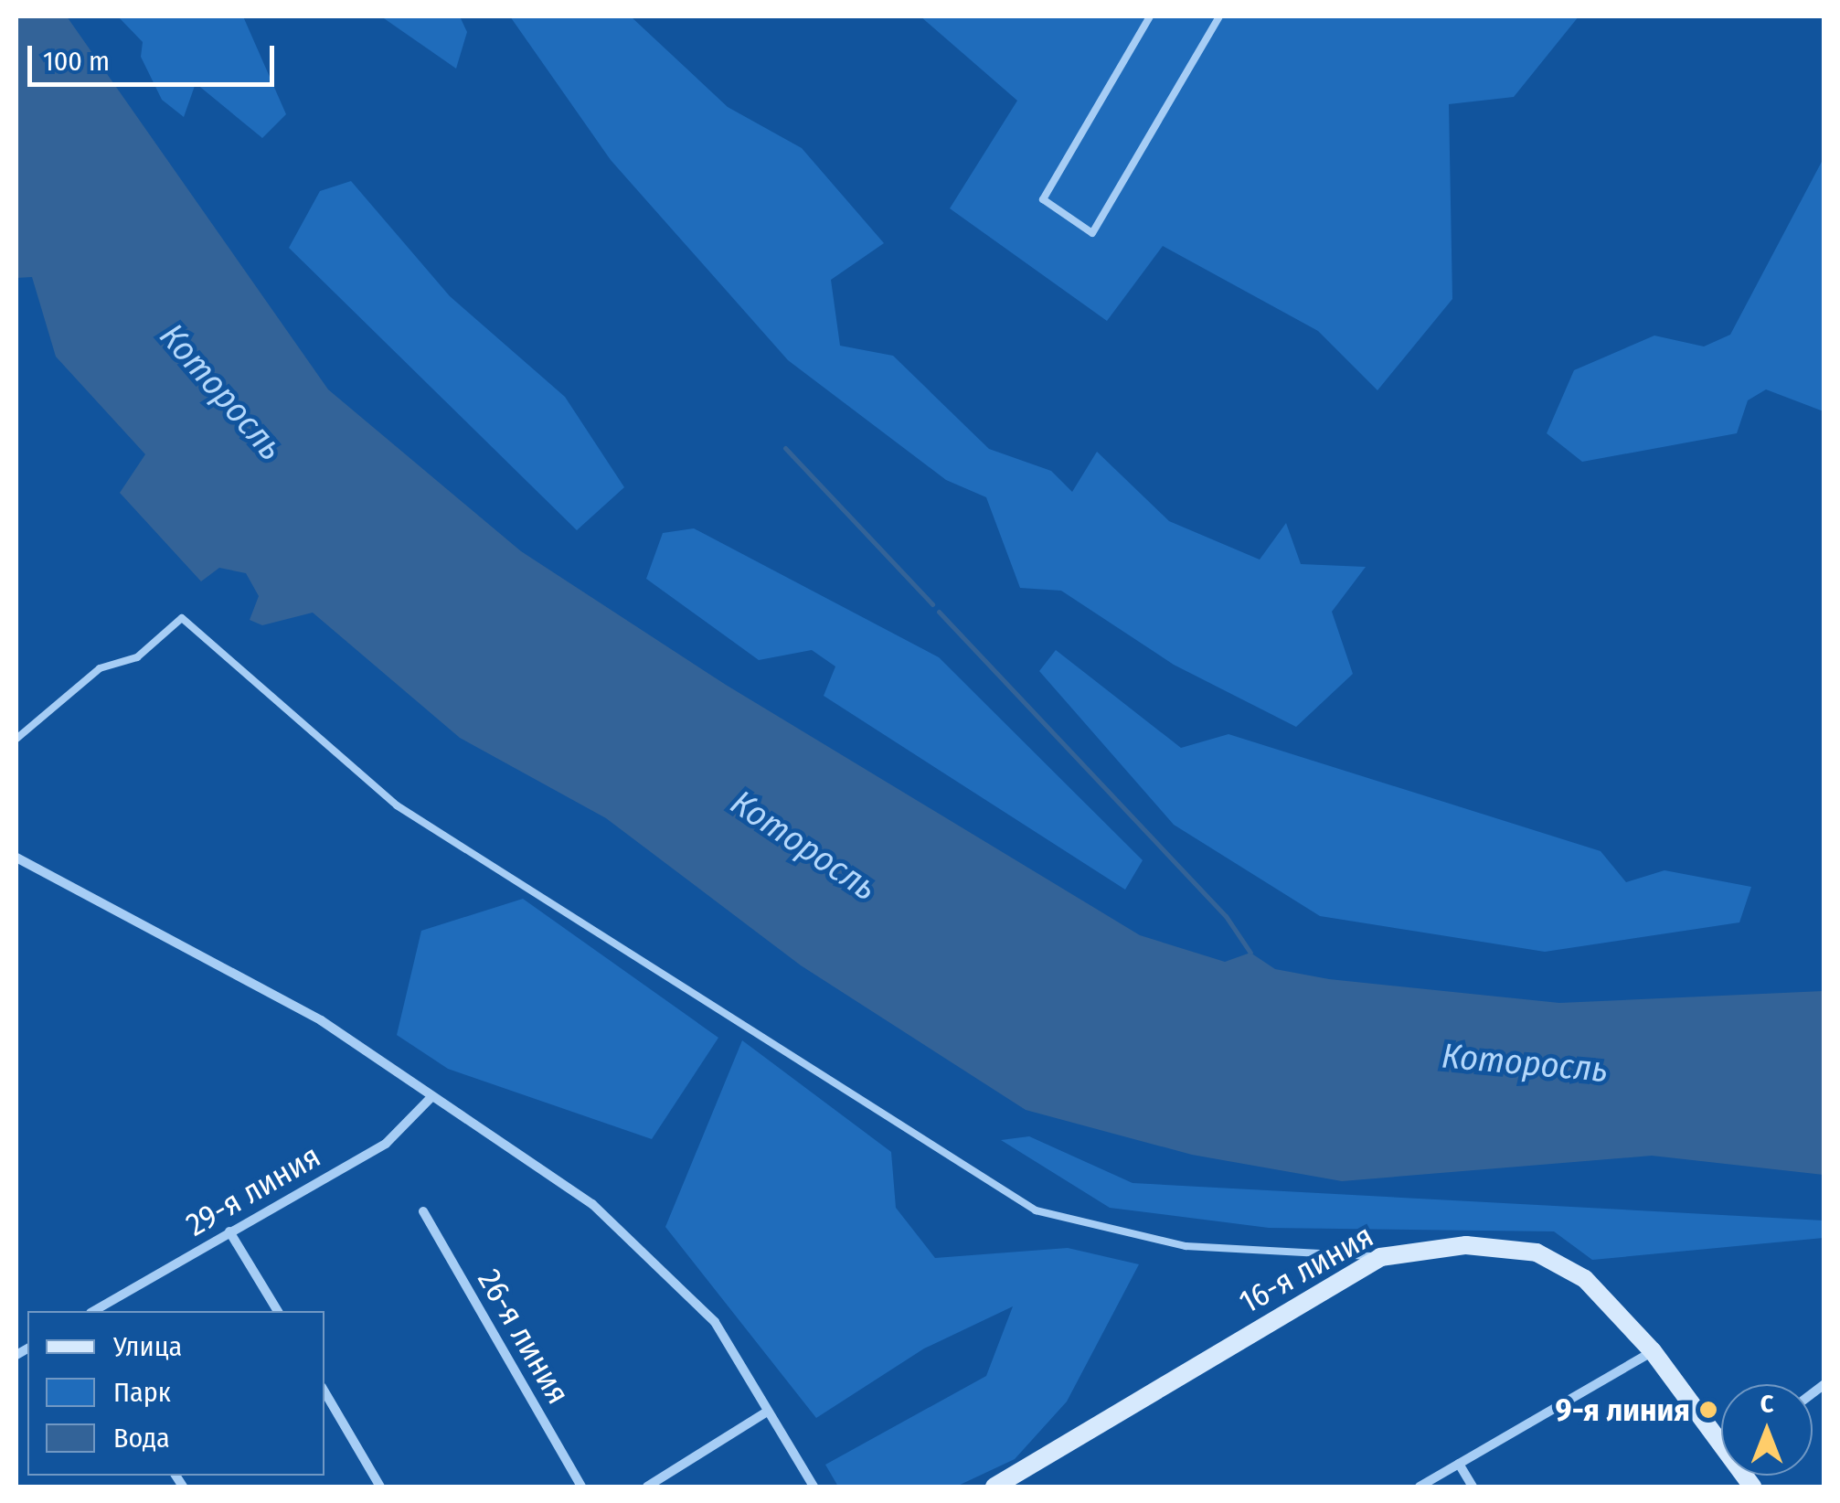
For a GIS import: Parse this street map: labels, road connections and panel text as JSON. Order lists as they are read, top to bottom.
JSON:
{
  "streets": {
    "street": ["29-я линия", "16-я линия", "26-я линия"]
  },
  "water": ["Которосль"],
  "places": ["9-я линия"],
  "legend": ["Улица", "Парк", "Вода"],
  "scale_bar": "100 m",
  "north": "top"
}
